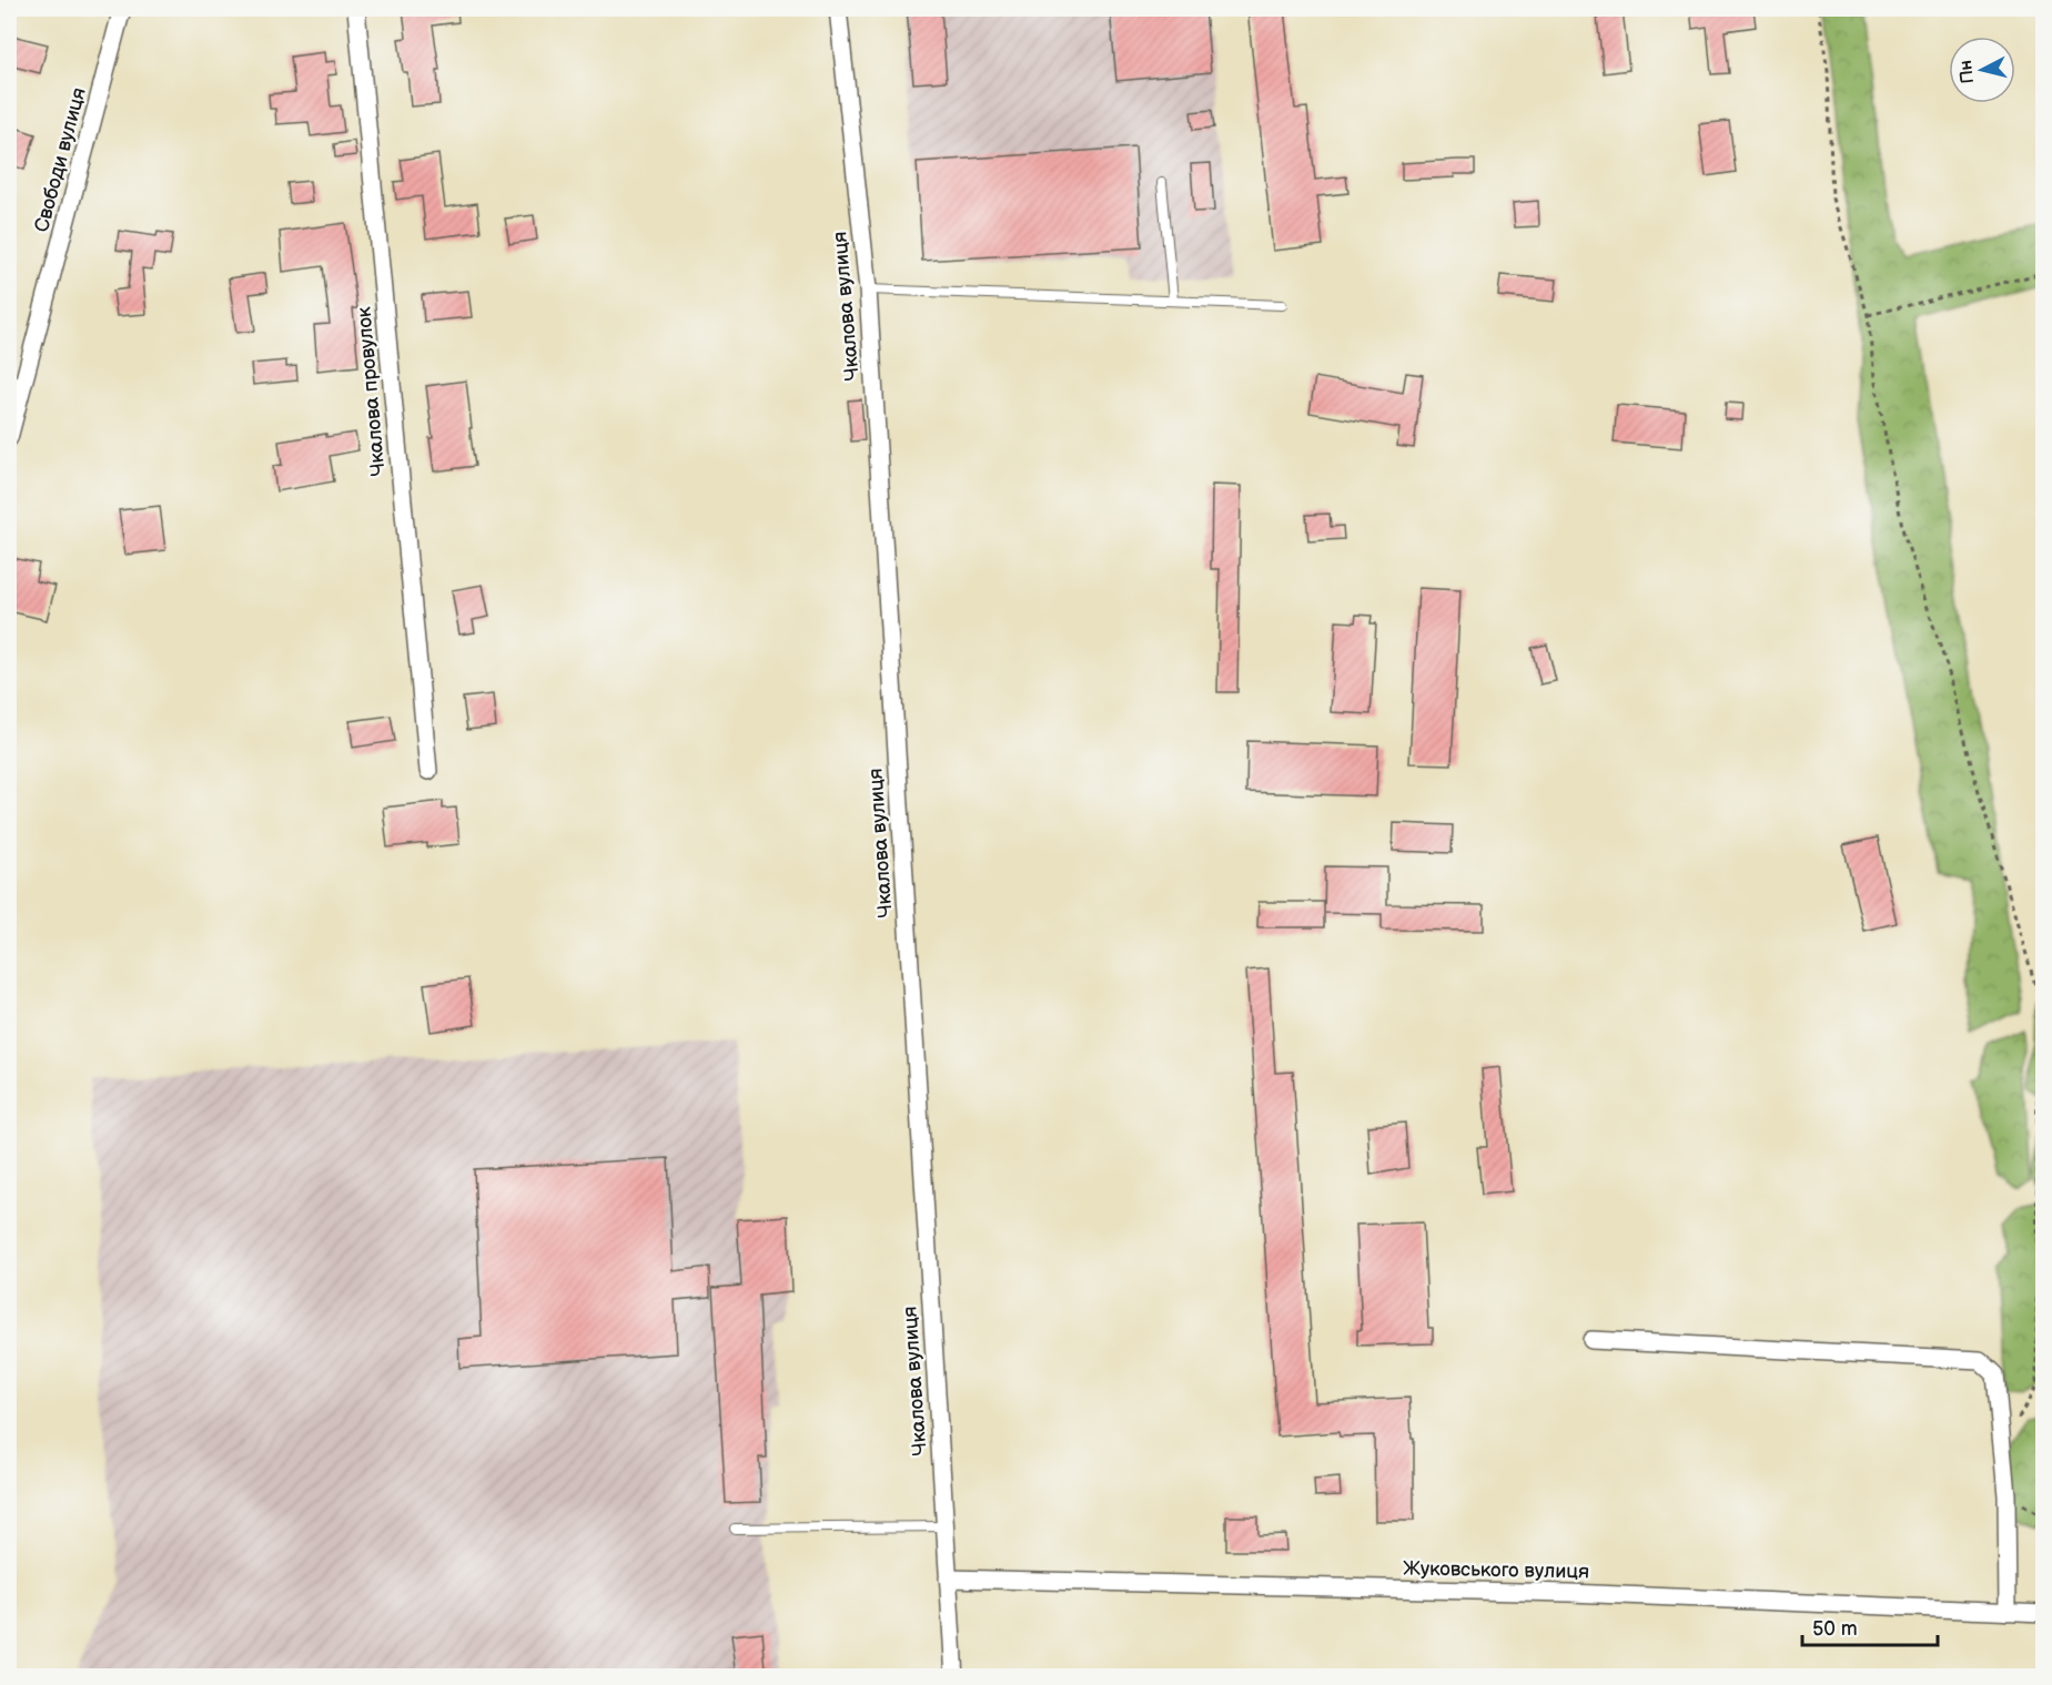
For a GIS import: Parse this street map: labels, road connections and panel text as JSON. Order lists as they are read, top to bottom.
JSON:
{
  "streets": {
    "street": [
      "Свободи вулиця",
      "Чкалова вулиця",
      "Чкалова провулок",
      "Жуковського вулиця"
    ]
  },
  "crossings": [
    ["Чкалова вулиця", "Жуковського вулиця"]
  ],
  "scale_bar": "50 m",
  "north": "left"
}
